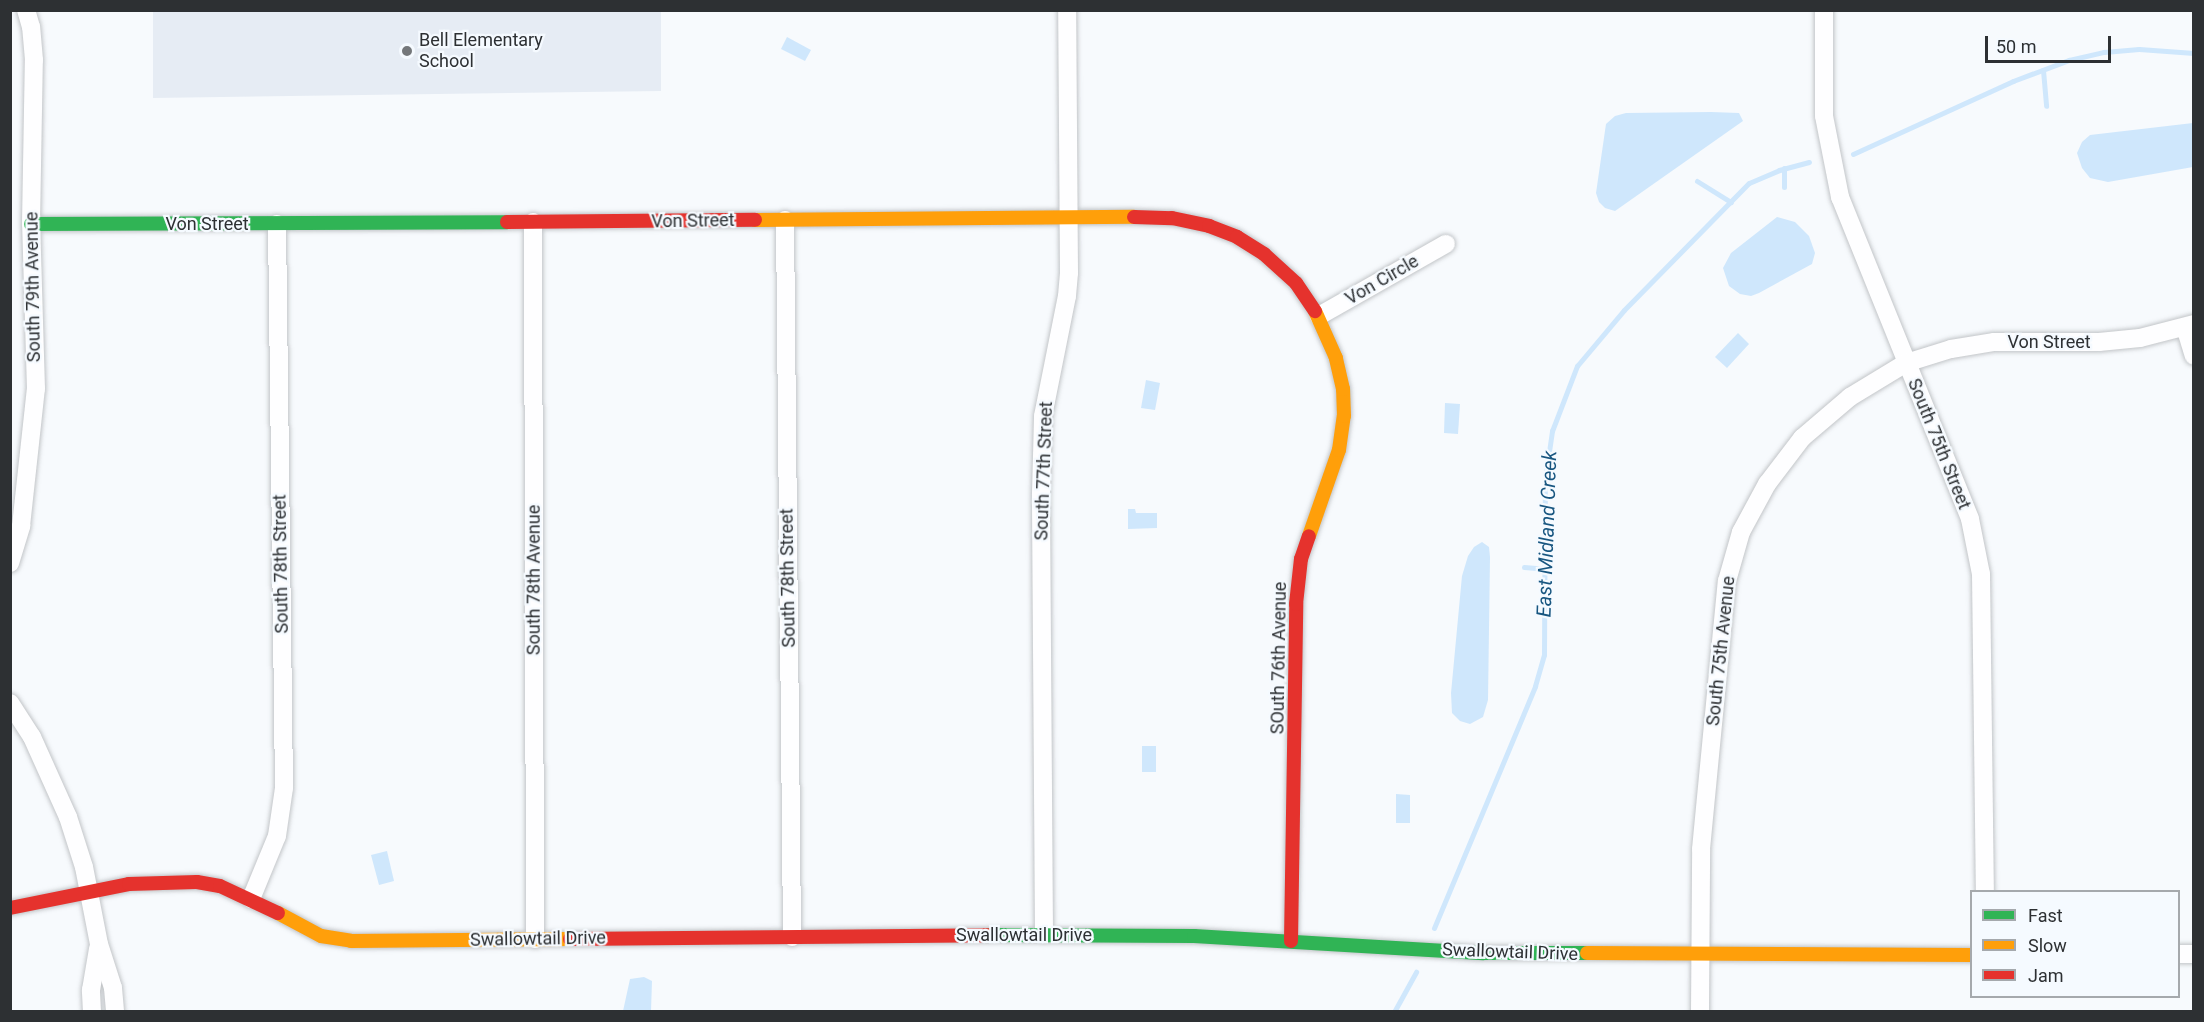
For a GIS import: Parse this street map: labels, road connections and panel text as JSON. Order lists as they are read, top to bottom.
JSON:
{
  "streets": {
    "street": [
      "Von Street",
      "Von Circle",
      "South 79th Avenue",
      "South 75th Street",
      "South 77th Street",
      "South 78th Street",
      "South 78th Avenue",
      "South 75th Avenue",
      "SOuth 76th Avenue",
      "Swallowtail Drive"
    ]
  },
  "crossings": [
    ["Von Street", "Von Circle"],
    ["Von Street", "South 79th Avenue"],
    ["Von Street", "South 75th Street"],
    ["Von Street", "South 77th Street"],
    ["Von Street", "South 78th Street"],
    ["Von Street", "South 78th Avenue"],
    ["Von Street", "South 75th Avenue"],
    ["Von Street", "SOuth 76th Avenue"],
    ["Von Circle", "SOuth 76th Avenue"],
    ["South 75th Street", "South 75th Avenue"],
    ["South 77th Street", "Swallowtail Drive"],
    ["South 78th Street", "Swallowtail Drive"],
    ["South 78th Avenue", "Swallowtail Drive"],
    ["South 75th Avenue", "Swallowtail Drive"],
    ["SOuth 76th Avenue", "Swallowtail Drive"]
  ],
  "water": ["East Midland Creek"],
  "places": ["Bell Elementary School"],
  "legend": ["Fast", "Slow", "Jam"],
  "scale_bar": "50 m"
}
